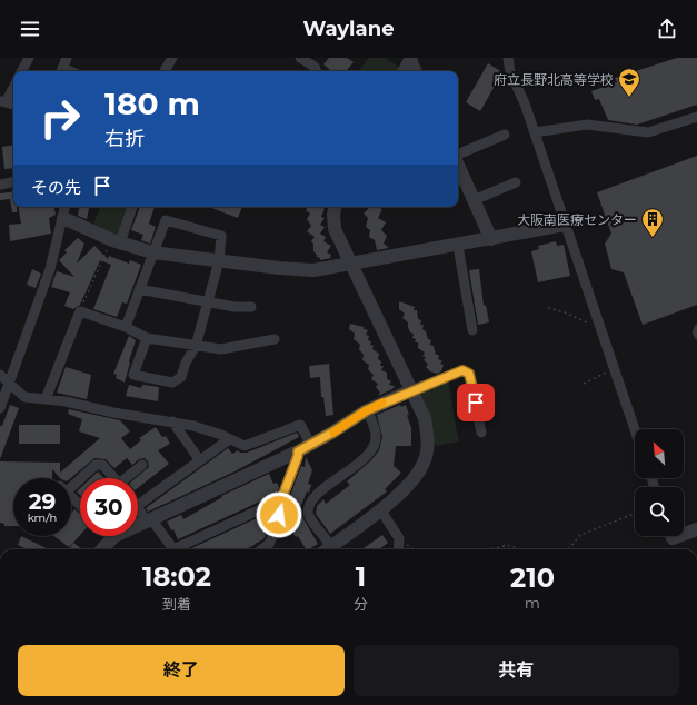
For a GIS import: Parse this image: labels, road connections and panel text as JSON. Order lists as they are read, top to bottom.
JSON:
{
  "places": {
    "school or university": ["府立長野北高等学校"],
    "building": ["大阪南医療センター"]
  },
  "north": "top left",
  "page": {
    "header": "Waylane",
    "turn": ["180 m", "右折"],
    "then": "その先",
    "speed": "29 km/h",
    "limit": "30",
    "eta": [
      "18:02",
      "到着",
      "1",
      "分",
      "210",
      "m"
    ],
    "buttons": ["終了", "共有"]
  }
}
